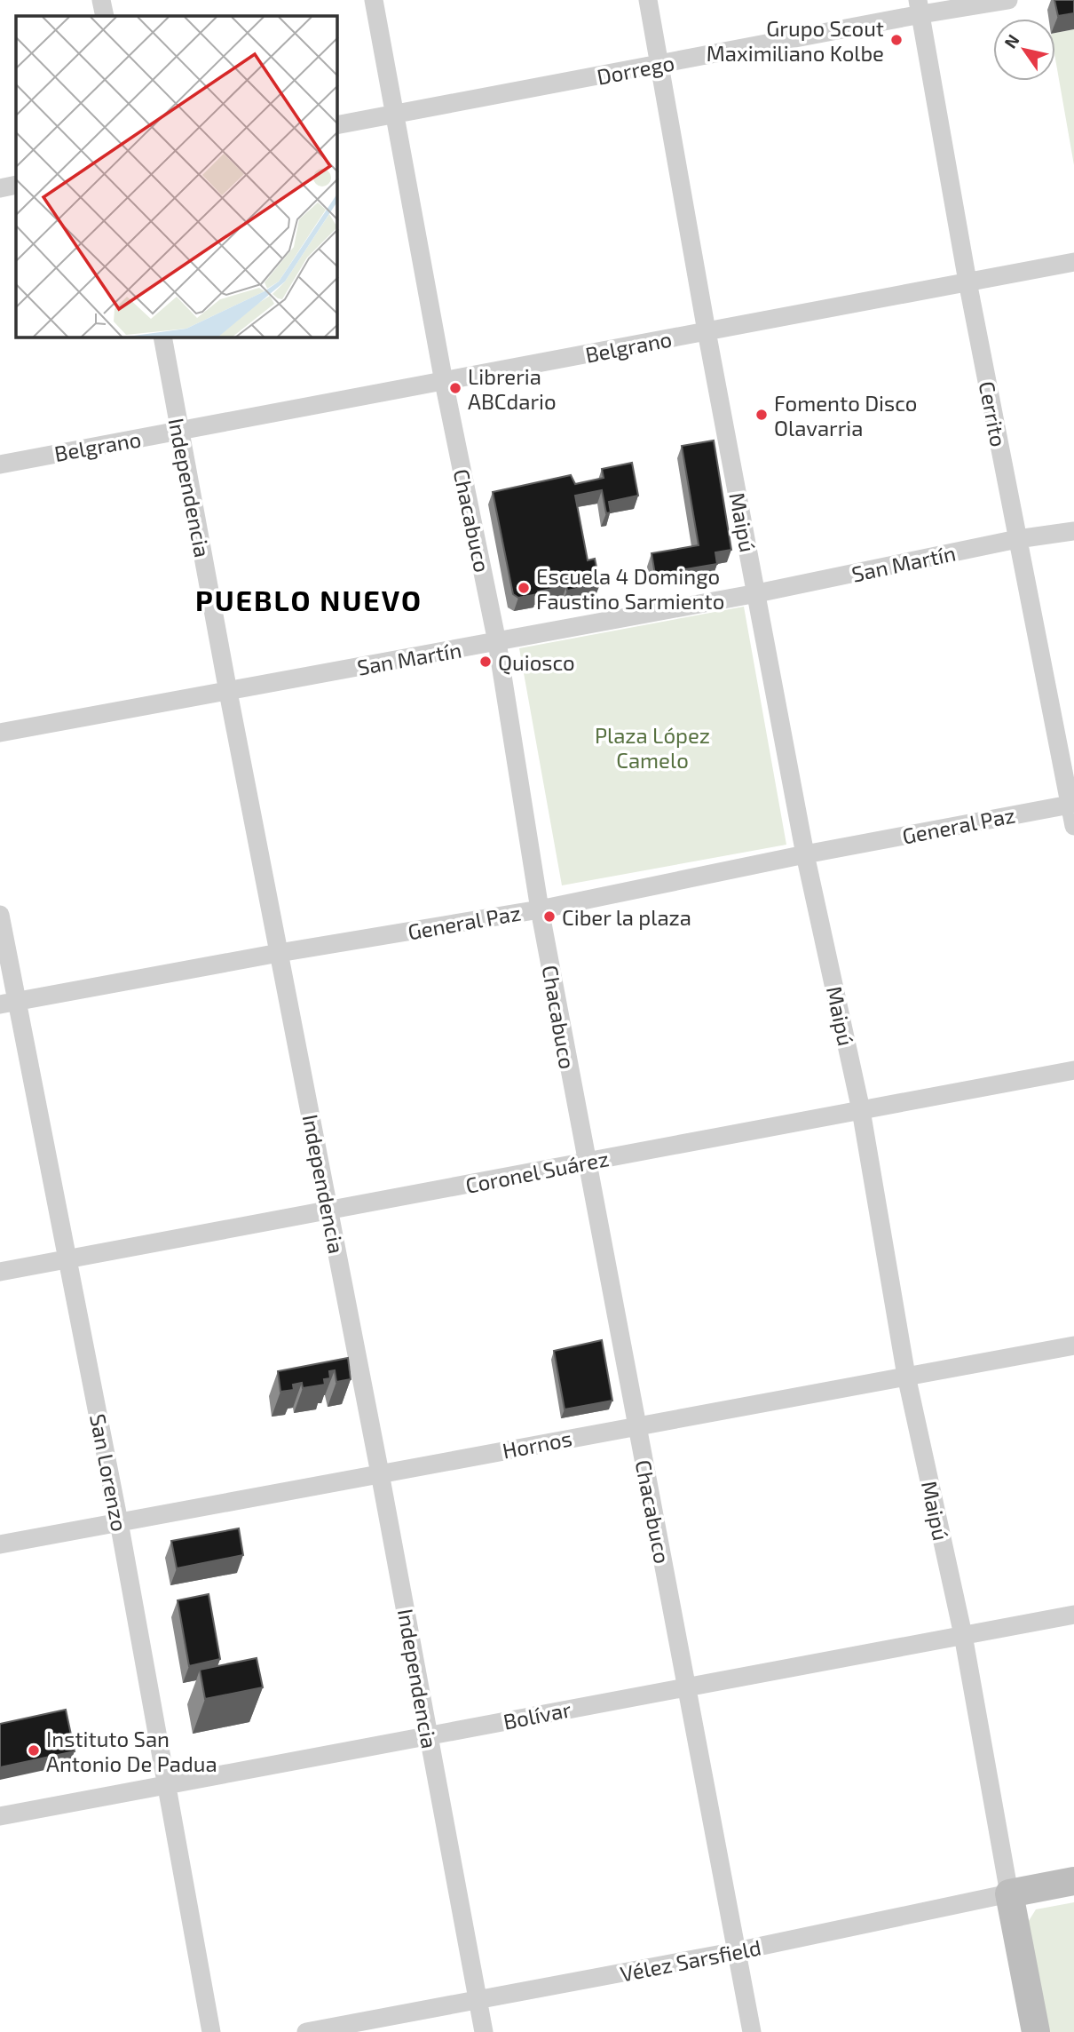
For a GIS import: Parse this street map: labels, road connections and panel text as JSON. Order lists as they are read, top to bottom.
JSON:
{
  "streets": {
    "street": [
      "Dorrego",
      "Belgrano",
      "Cerrito",
      "Independencia",
      "Chacabuco",
      "Maipú",
      "San Martín",
      "General Paz",
      "Coronel Suárez",
      "Hornos",
      "San Lorenzo",
      "Bolívar",
      "Vélez Sarsfield"
    ]
  },
  "crossings": [
    ["Dorrego", "Cerrito"],
    ["Dorrego", "Chacabuco"],
    ["Dorrego", "Maipú"],
    ["Belgrano", "Cerrito"],
    ["Belgrano", "Independencia"],
    ["Belgrano", "Chacabuco"],
    ["Belgrano", "Maipú"],
    ["Cerrito", "San Martín"],
    ["Cerrito", "General Paz"],
    ["Independencia", "San Martín"],
    ["Independencia", "General Paz"],
    ["Independencia", "Coronel Suárez"],
    ["Independencia", "Hornos"],
    ["Independencia", "Bolívar"],
    ["Independencia", "Vélez Sarsfield"],
    ["Chacabuco", "San Martín"],
    ["Chacabuco", "General Paz"],
    ["Chacabuco", "Coronel Suárez"],
    ["Chacabuco", "Hornos"],
    ["Chacabuco", "Bolívar"],
    ["Chacabuco", "Vélez Sarsfield"],
    ["Maipú", "San Martín"],
    ["Maipú", "General Paz"],
    ["Maipú", "Coronel Suárez"],
    ["Maipú", "Hornos"],
    ["Maipú", "Bolívar"],
    ["Maipú", "Vélez Sarsfield"],
    ["General Paz", "San Lorenzo"],
    ["Coronel Suárez", "San Lorenzo"],
    ["Hornos", "San Lorenzo"],
    ["San Lorenzo", "Bolívar"]
  ],
  "districts": ["PUEBLO NUEVO"],
  "parks": ["Plaza López Camelo"],
  "places": [
    "Grupo Scout Maximiliano Kolbe",
    "Libreria ABCdario",
    "Fomento Disco Olavarria",
    "Escuela 4 Domingo Faustino Sarmiento",
    "Quiosco",
    "Ciber la plaza",
    "Instituto San Antonio De Padua"
  ],
  "north": "top left"
}
